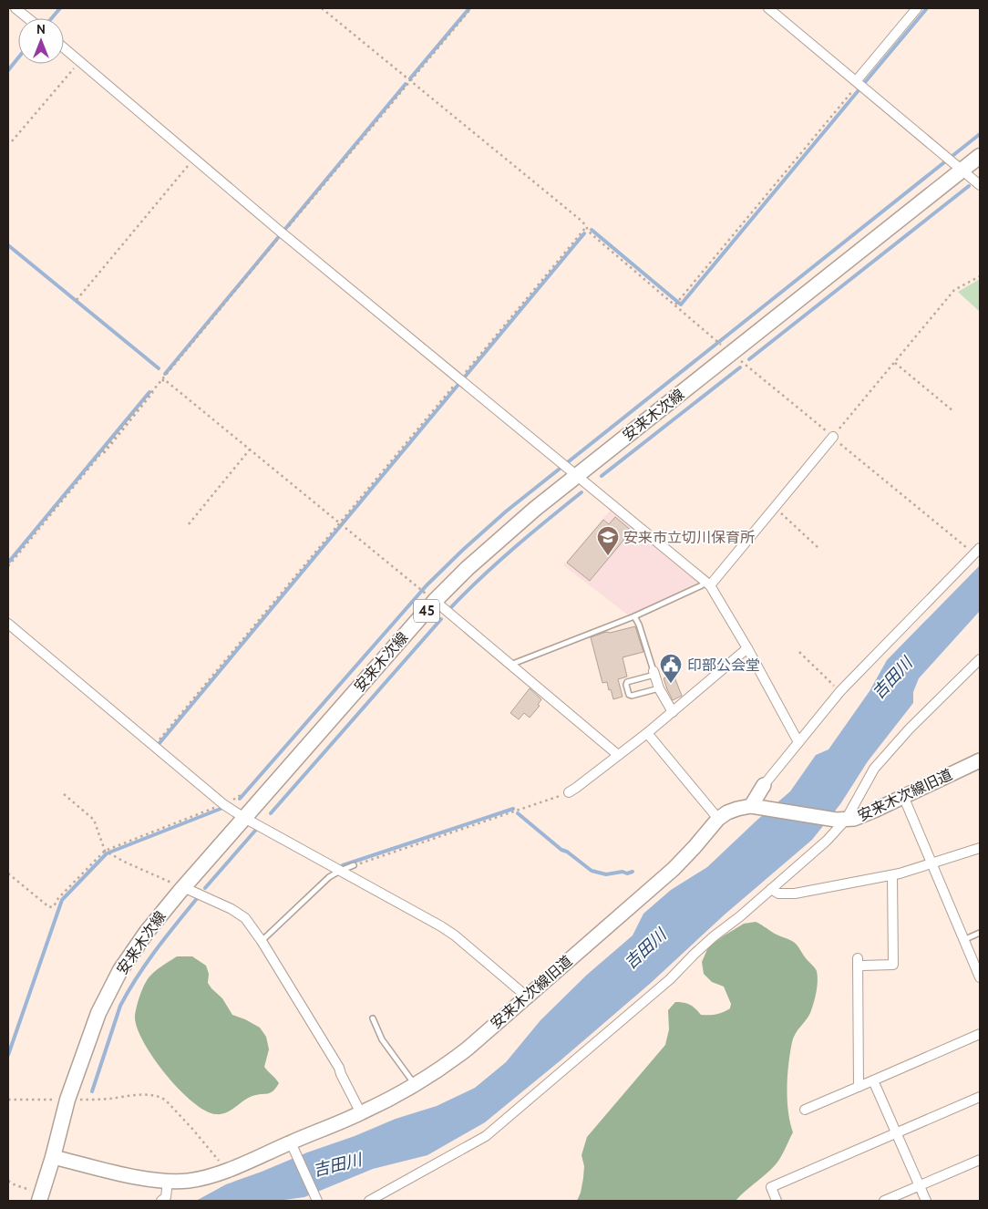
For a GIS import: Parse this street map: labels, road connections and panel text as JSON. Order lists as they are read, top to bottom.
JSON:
{
  "streets": {
    "main road": ["安来木次線", "45"],
    "street": ["安来木次線旧道"]
  },
  "crossings": [
    ["安来木次線", "安来木次線旧道"]
  ],
  "water": ["吉田川"],
  "places": {
    "school or university": ["安来市立切川保育所"],
    "public building": ["印部公会堂"]
  },
  "north": "top"
}
